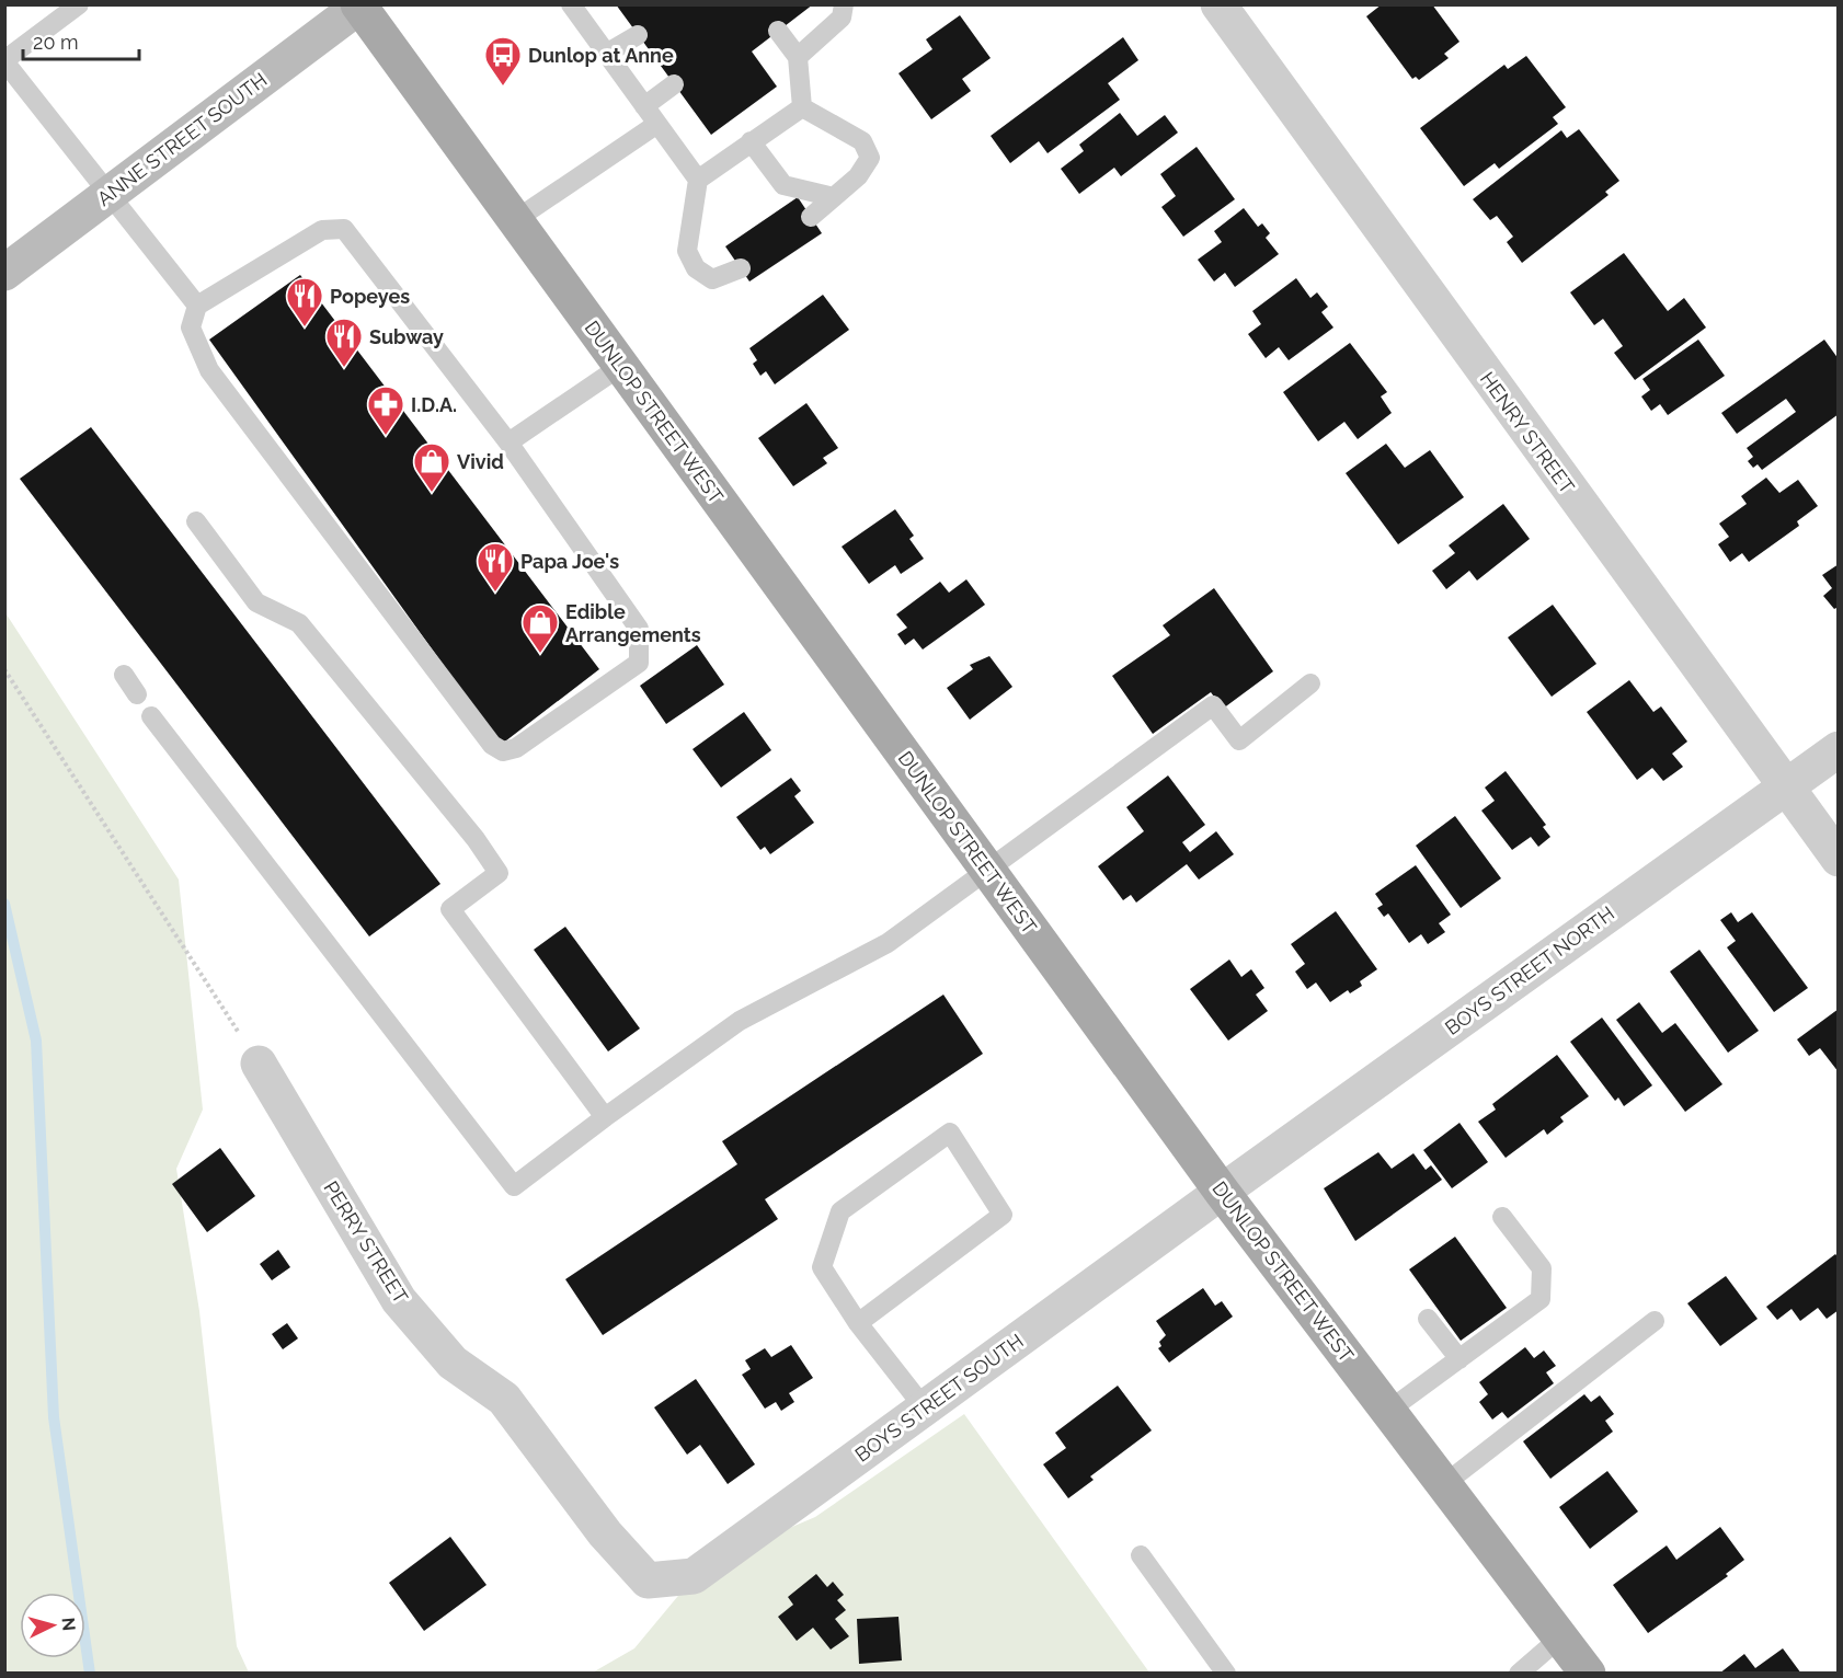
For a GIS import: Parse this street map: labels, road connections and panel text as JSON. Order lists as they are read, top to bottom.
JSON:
{
  "streets": {
    "main road": ["DUNLOP STREET WEST"],
    "street": [
      "ANNE STREET SOUTH",
      "HENRY STREET",
      "BOYS STREET NORTH",
      "PERRY STREET",
      "BOYS STREET SOUTH"
    ]
  },
  "crossings": [
    ["ANNE STREET SOUTH", "DUNLOP STREET WEST"],
    ["DUNLOP STREET WEST", "BOYS STREET NORTH"],
    ["DUNLOP STREET WEST", "BOYS STREET SOUTH"],
    ["HENRY STREET", "BOYS STREET NORTH"],
    ["BOYS STREET NORTH", "BOYS STREET SOUTH"],
    ["PERRY STREET", "BOYS STREET SOUTH"]
  ],
  "places": {
    "bus stop": ["Dunlop at Anne"],
    "restaurant": ["Popeyes", "Subway", "Papa Joe's"],
    "pharmacy": ["I.D.A."],
    "shop": ["Vivid", "Edible Arrangements"]
  },
  "scale_bar": "20 m",
  "north": "right"
}
